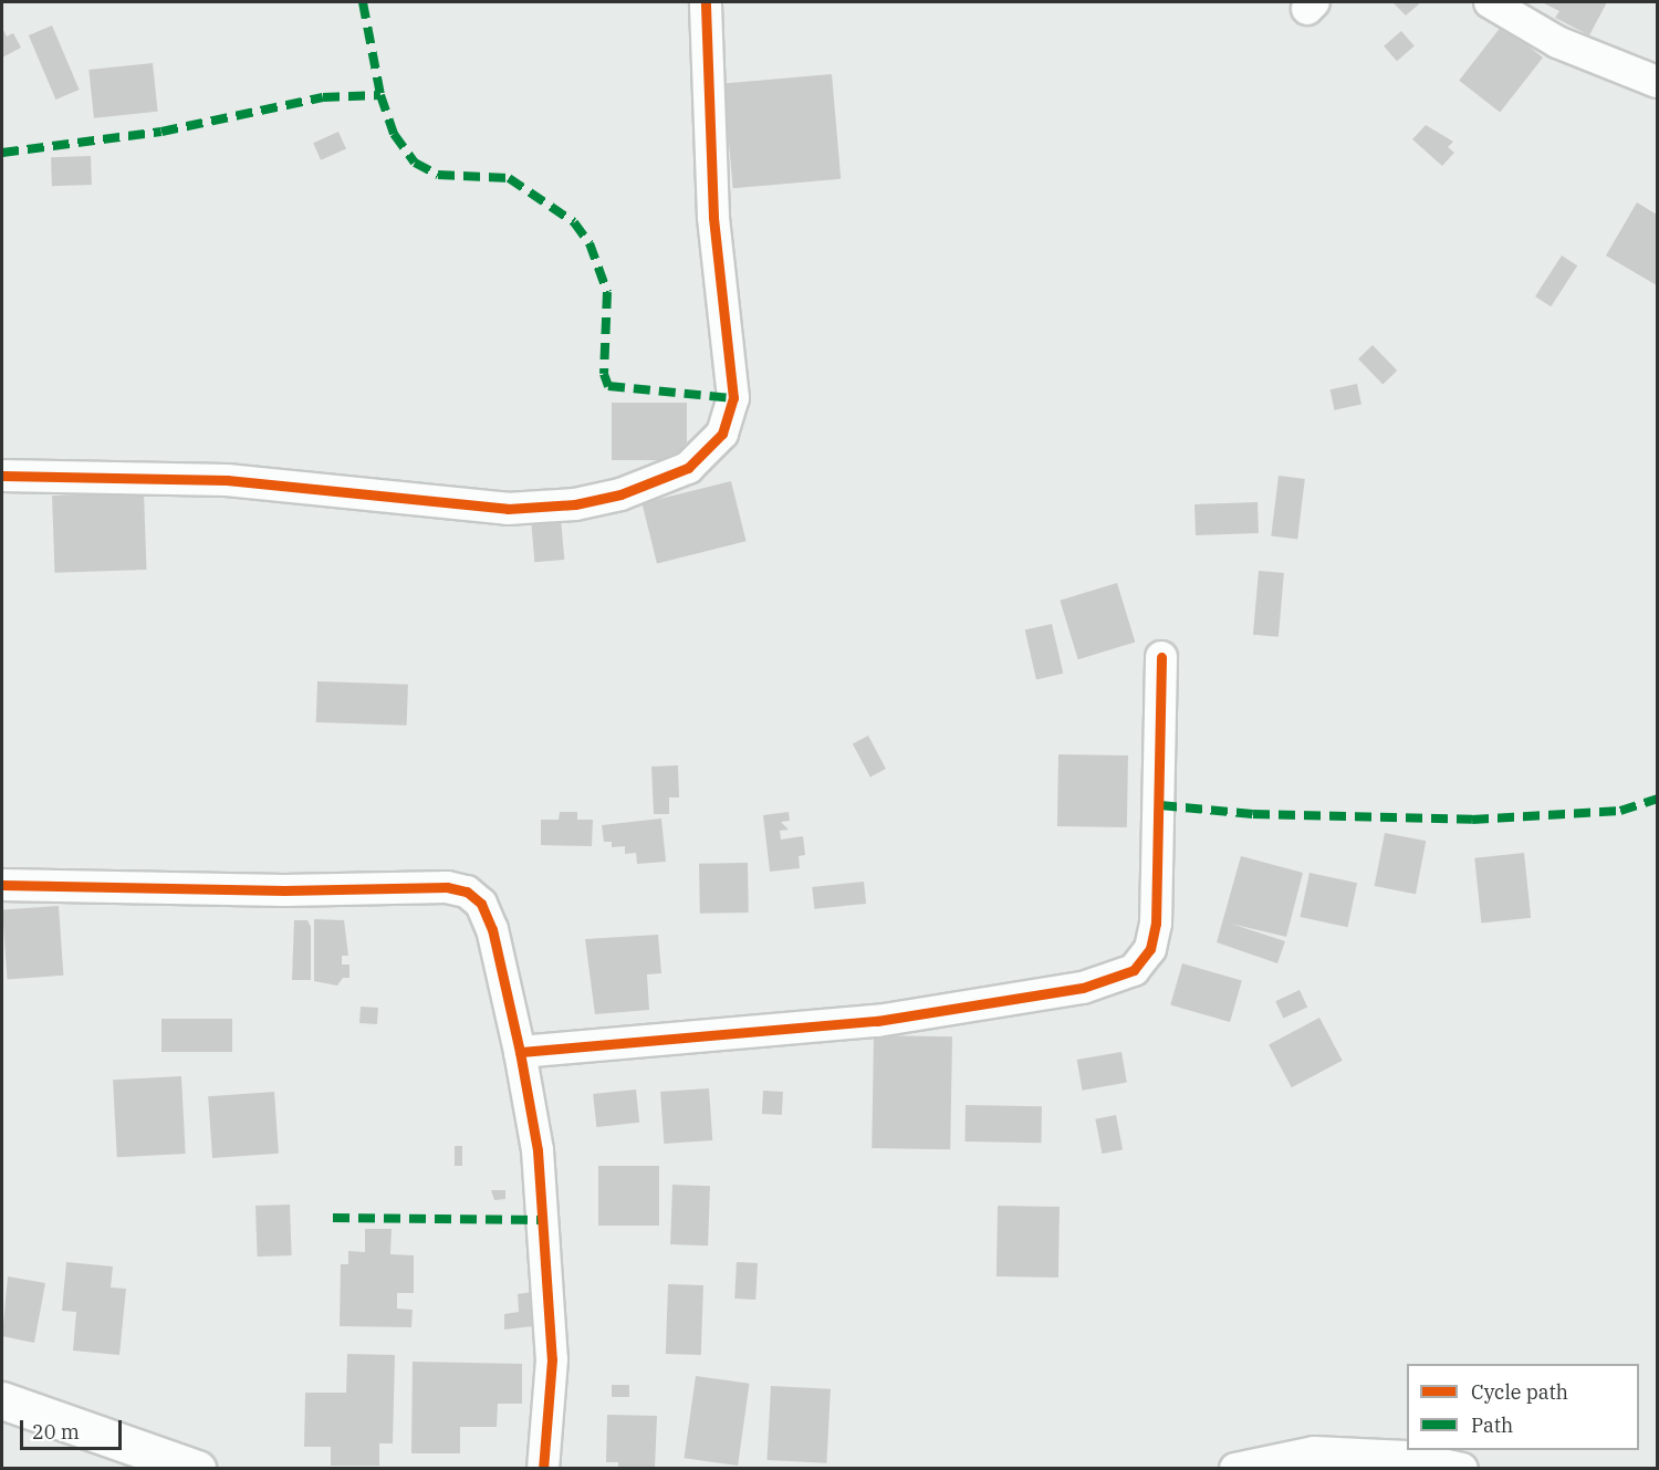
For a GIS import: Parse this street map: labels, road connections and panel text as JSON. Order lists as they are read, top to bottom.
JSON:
{
  "legend": ["Cycle path", "Path"],
  "scale_bar": "20 m"
}
